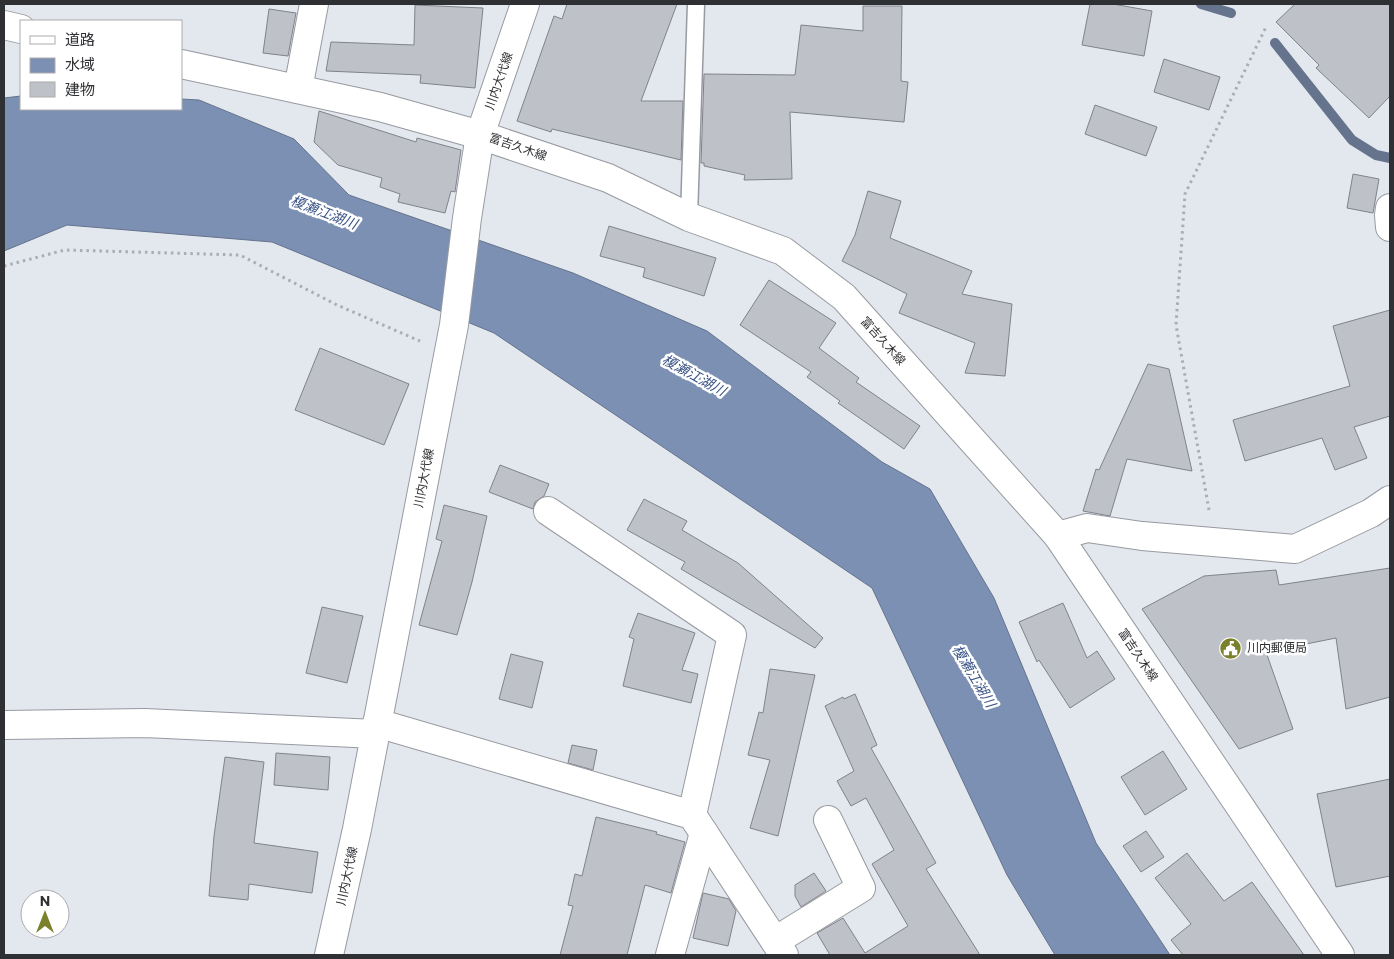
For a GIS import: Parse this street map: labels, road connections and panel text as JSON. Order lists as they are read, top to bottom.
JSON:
{
  "streets": {
    "main road": ["川内大代線", "富吉久木線"]
  },
  "crossings": [
    ["川内大代線", "富吉久木線"]
  ],
  "water": ["榎瀬江湖川"],
  "places": {
    "public building": ["川内郵便局"]
  },
  "legend": ["道路", "水域", "建物"],
  "north": "top"
}
